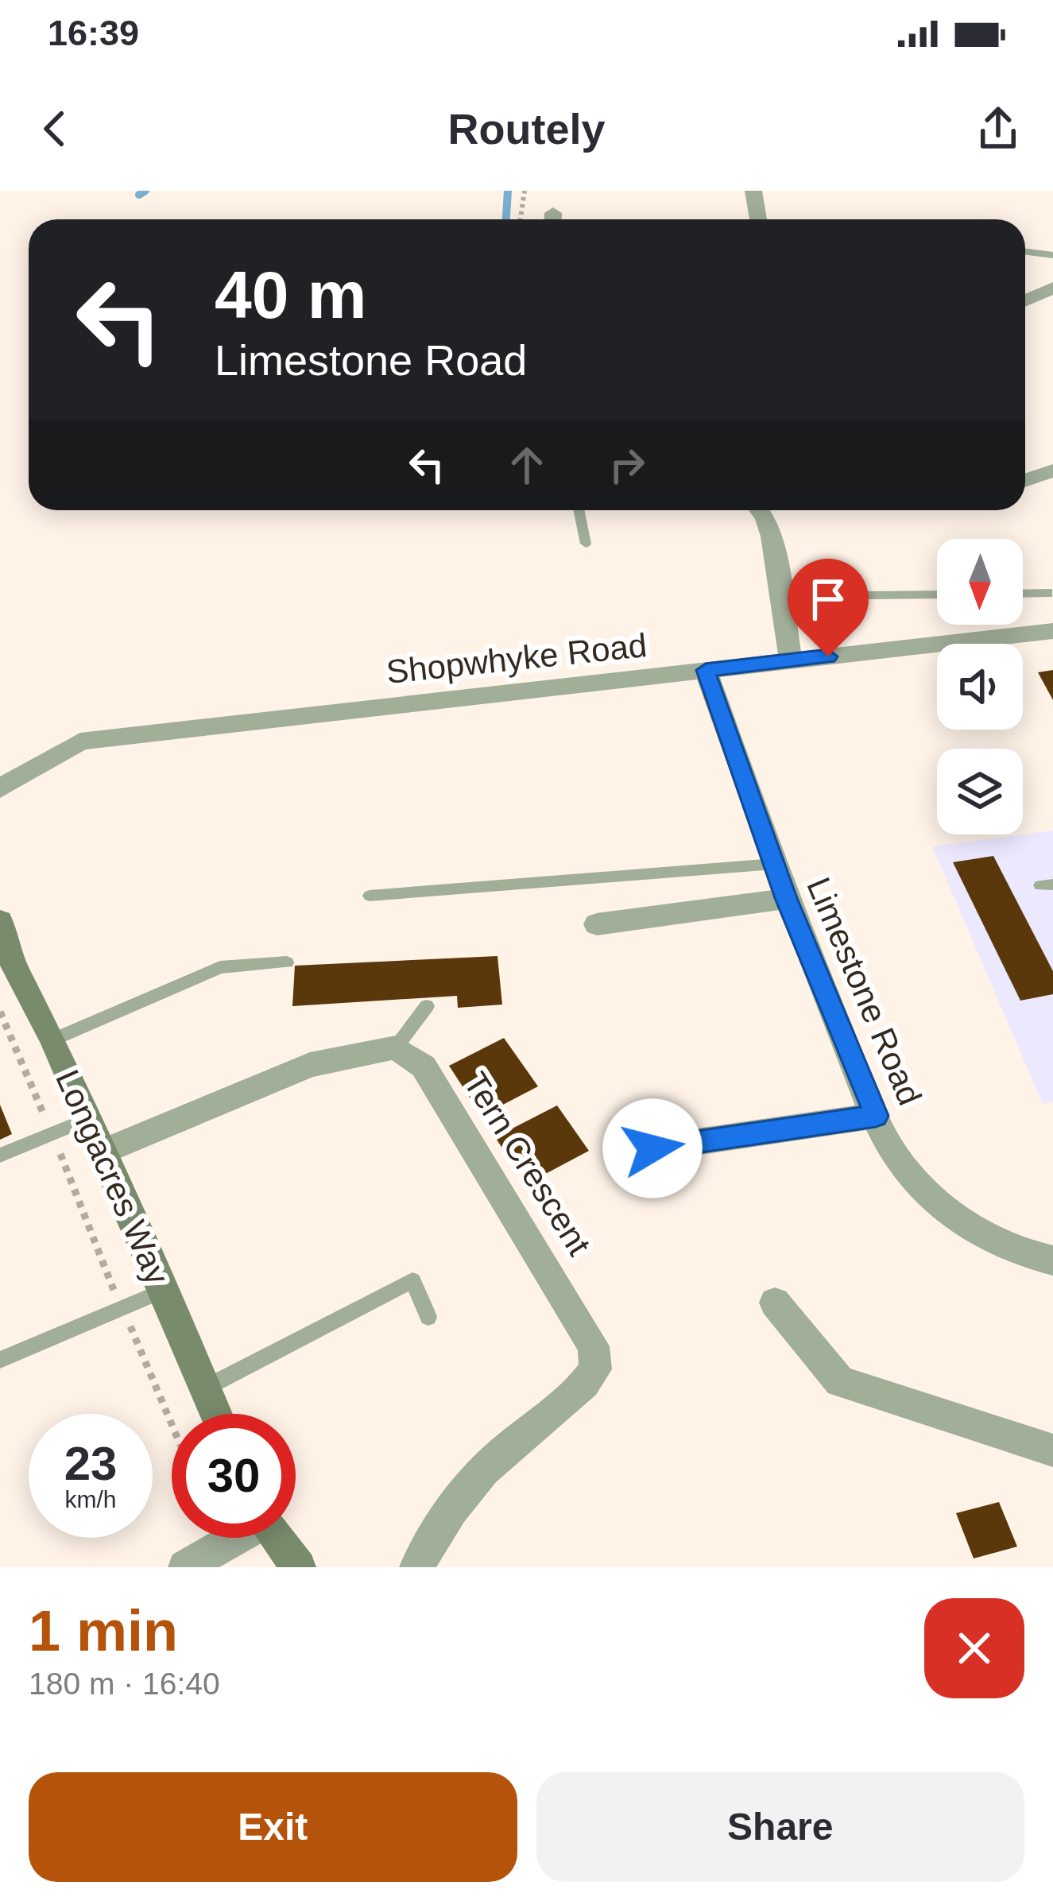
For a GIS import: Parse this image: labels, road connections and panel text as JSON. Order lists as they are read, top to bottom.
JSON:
{
  "streets": {
    "main road": ["Longacres Way"],
    "street": ["Shopwhyke Road", "Limestone Road", "Tern Crescent"]
  },
  "crossings": [
    ["Shopwhyke Road", "Limestone Road"]
  ],
  "north": "bottom",
  "page": {
    "status": "16:39",
    "header": "Routely",
    "turn": ["40 m", "Limestone Road"],
    "speed": "23 km/h",
    "limit": "30",
    "heading": ["1 min", "180 m · 16:40"],
    "buttons": ["Exit", "Share"]
  }
}
